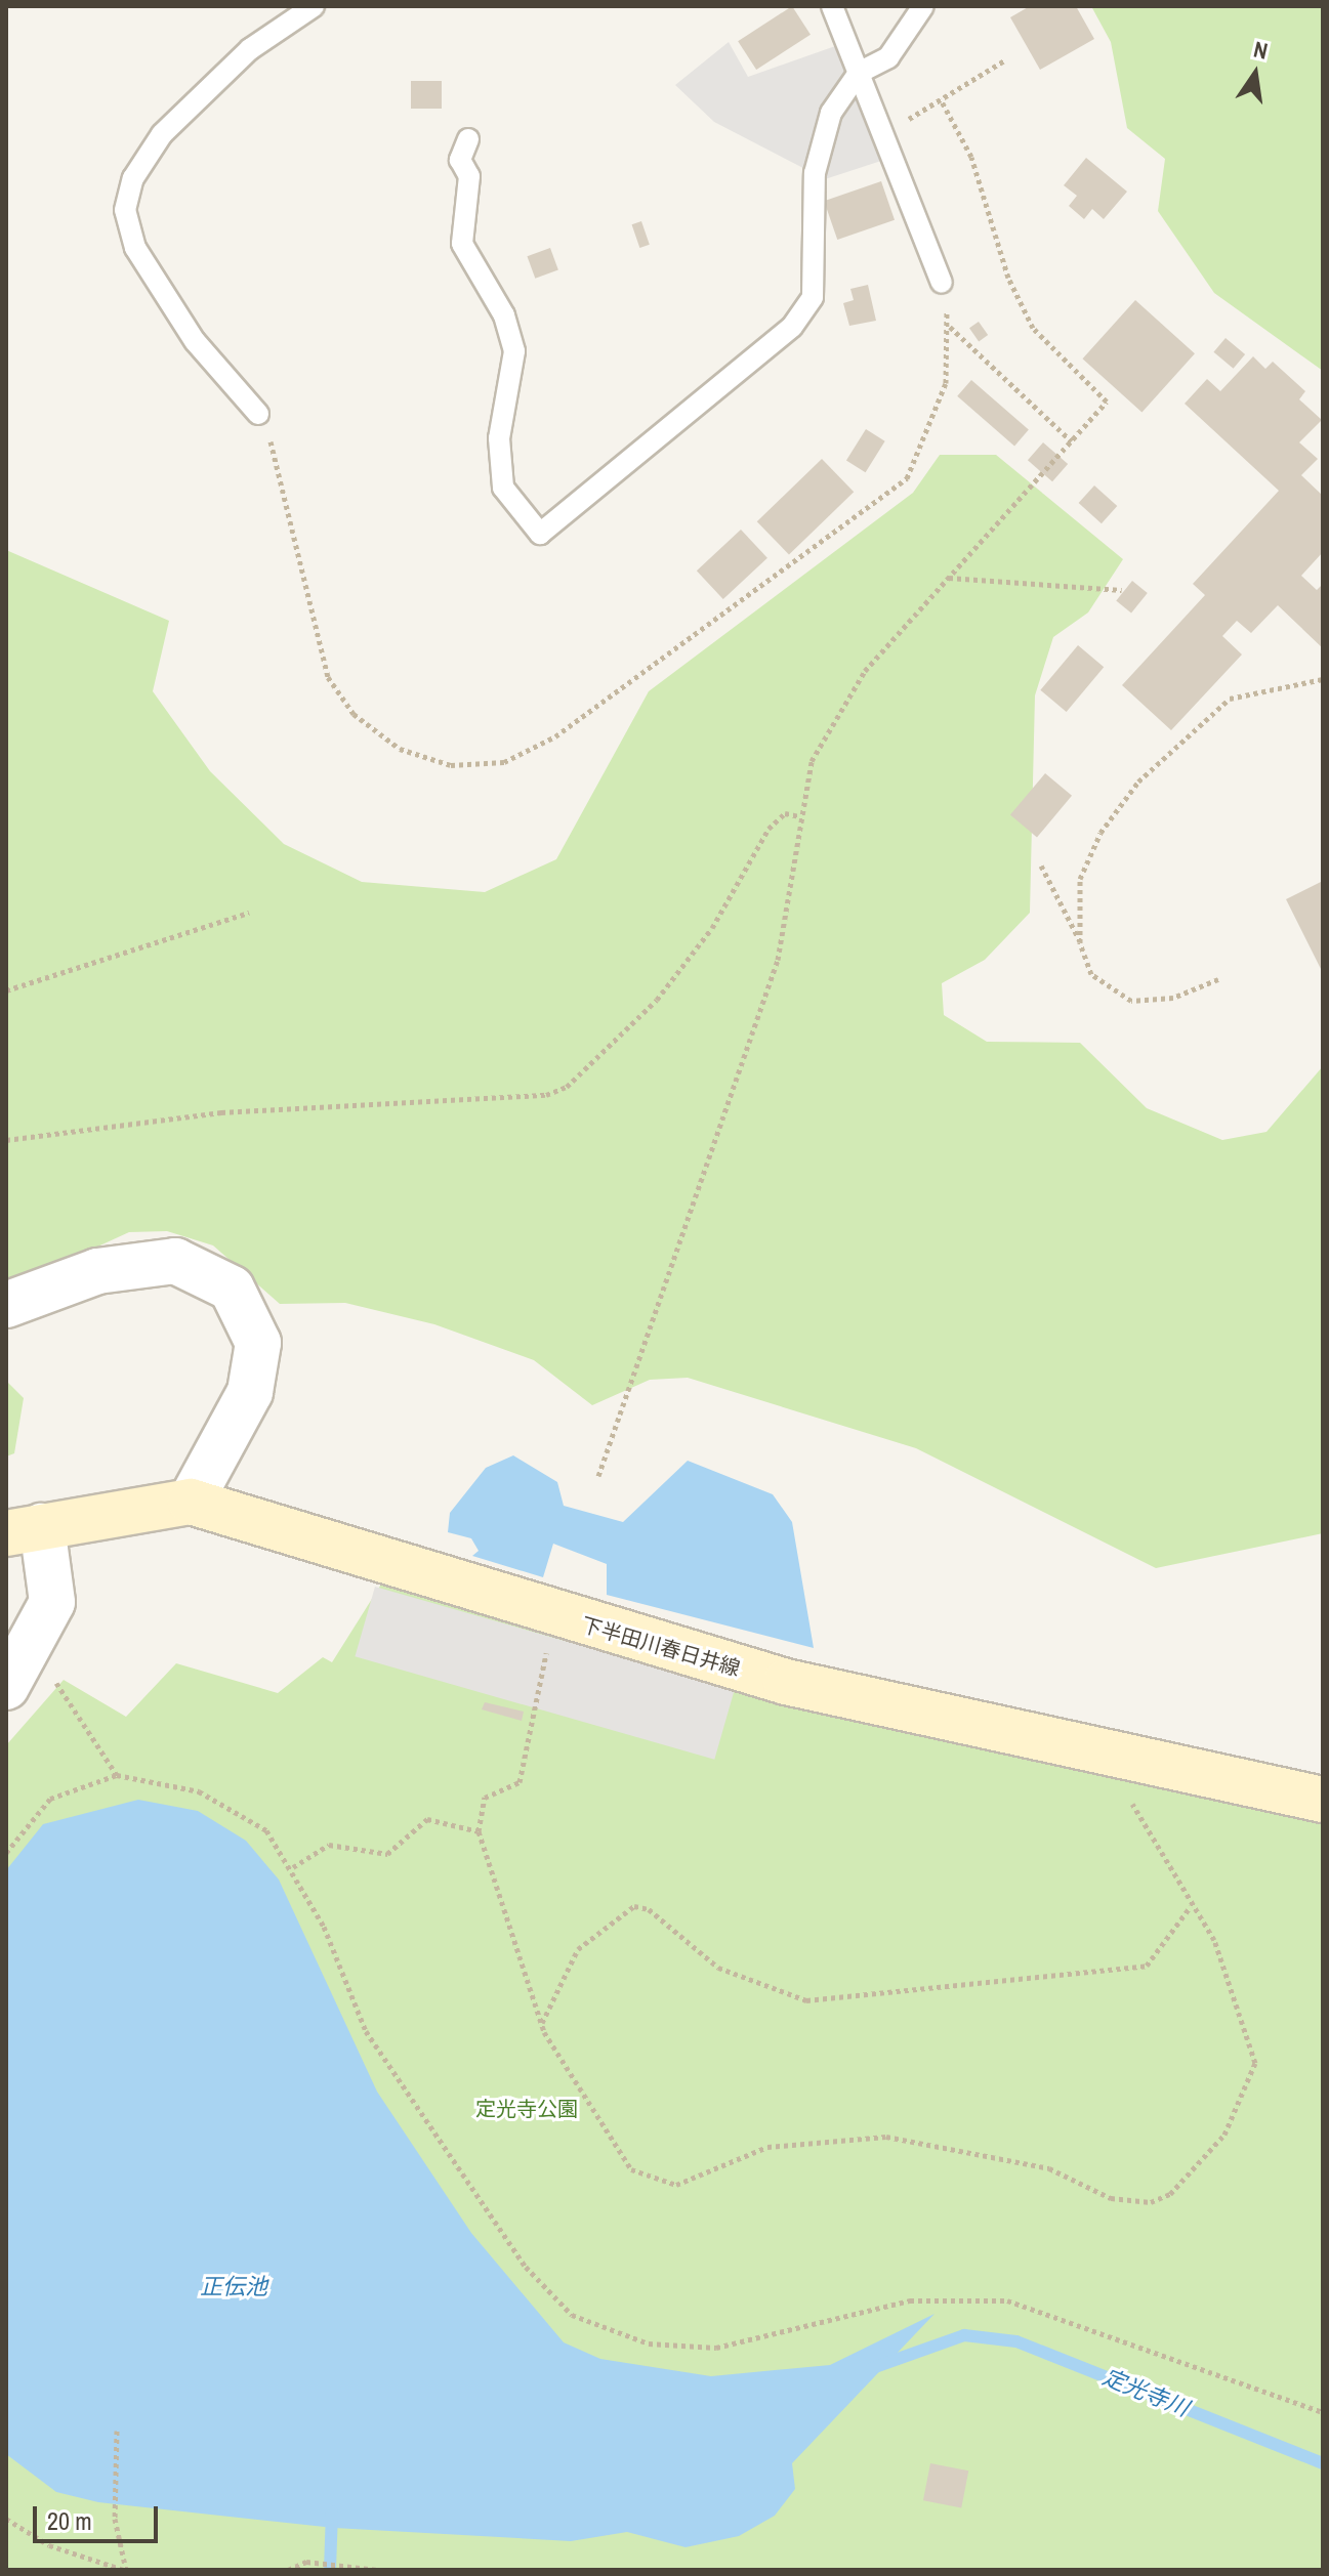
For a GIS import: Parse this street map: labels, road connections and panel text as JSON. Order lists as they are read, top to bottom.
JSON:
{
  "streets": {
    "main road": ["下半田川春日井線"]
  },
  "water": ["正伝池", "定光寺川"],
  "parks": ["定光寺公園"],
  "scale_bar": "20 m",
  "north": "top"
}
